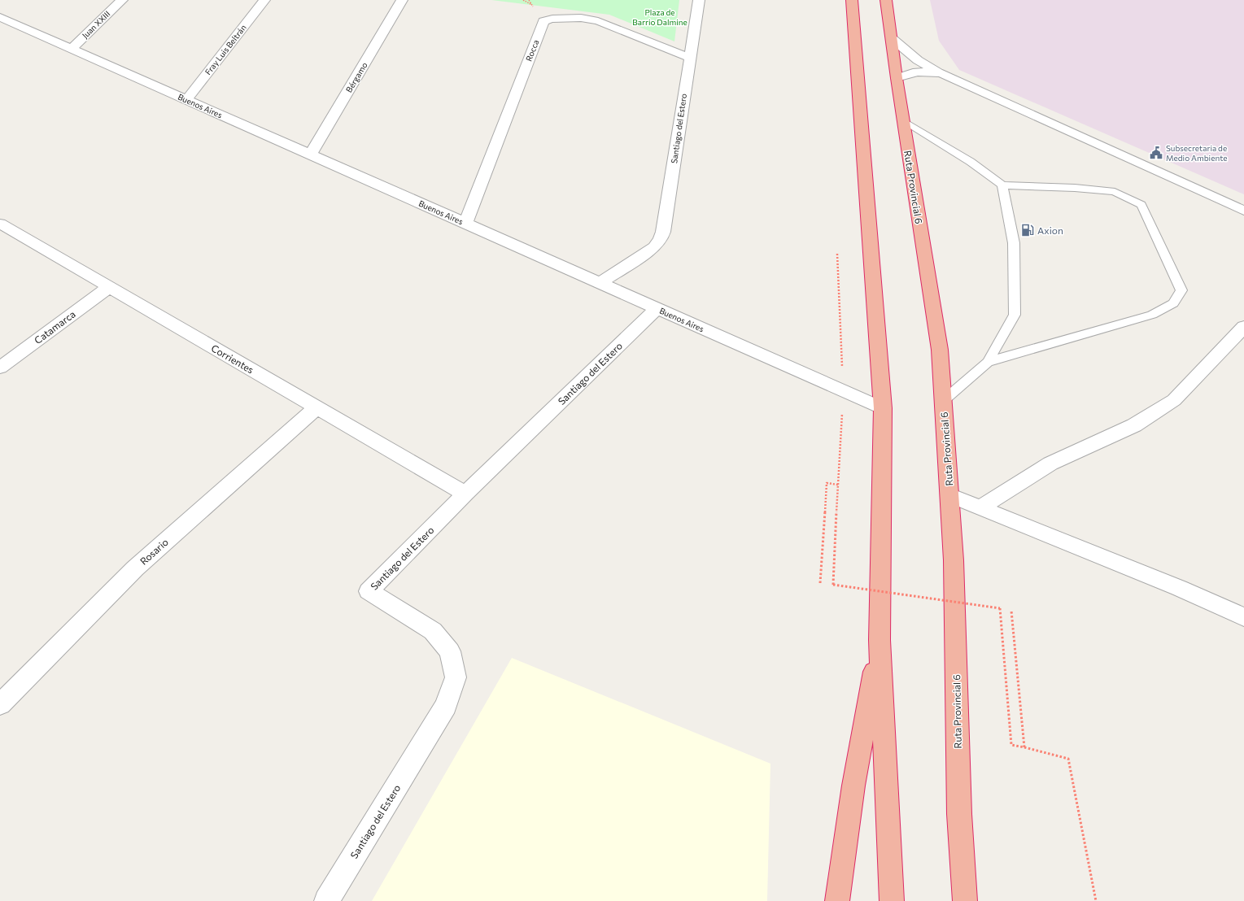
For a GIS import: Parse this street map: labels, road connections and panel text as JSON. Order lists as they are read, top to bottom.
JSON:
{
  "streets": {
    "highway": ["Ruta Provincial 6"],
    "street": [
      "Juan XXIII",
      "Fray Luis Beltrán",
      "Rocca",
      "Bérgamo",
      "Buenos Aires",
      "Santiago del Estero",
      "Catamarca",
      "Corrientes",
      "Rosario"
    ]
  },
  "crossings": [
    ["Juan XXIII", "Buenos Aires"],
    ["Fray Luis Beltrán", "Buenos Aires"],
    ["Rocca", "Buenos Aires"],
    ["Rocca", "Santiago del Estero"],
    ["Bérgamo", "Buenos Aires"],
    ["Buenos Aires", "Santiago del Estero"],
    ["Santiago del Estero", "Corrientes"],
    ["Catamarca", "Corrientes"],
    ["Corrientes", "Rosario"]
  ],
  "parks": ["Plaza de Barrio Dalmine"],
  "places": {
    "public building": ["Subsecretaria de Medio Ambiente"],
    "fuel station": ["Axion"]
  }
}
